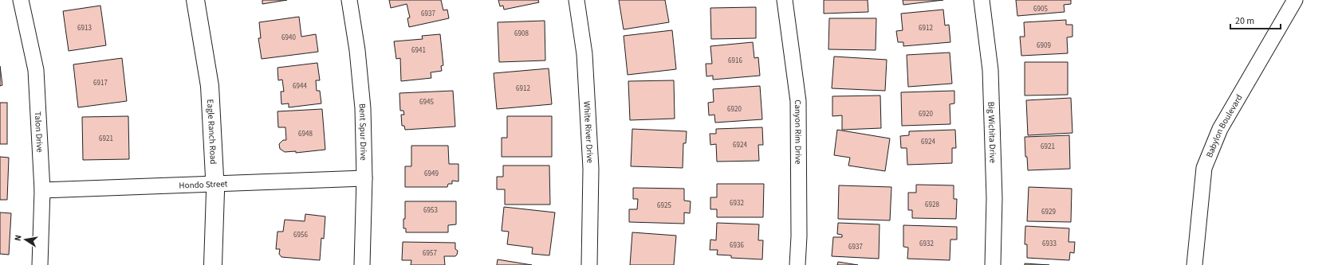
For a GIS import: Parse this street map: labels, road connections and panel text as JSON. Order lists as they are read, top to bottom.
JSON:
{
  "streets": {
    "street": [
      "Babylon Boulevard",
      "Talon Drive",
      "Eagle Ranch Road",
      "Bent Spur Drive",
      "White River Drive",
      "Canyon Rim Drive",
      "Big Wichita Drive",
      "Hondo Street"
    ]
  },
  "crossings": [
    ["Talon Drive", "Hondo Street"],
    ["Eagle Ranch Road", "Hondo Street"],
    ["Bent Spur Drive", "Hondo Street"]
  ],
  "house_numbers": [
    "6905",
    "6937",
    "6913",
    "6912",
    "6908",
    "6940",
    "6909",
    "6941",
    "6916",
    "6917",
    "6944",
    "6912",
    "6945",
    "6920",
    "6920",
    "6948",
    "6921",
    "6924",
    "6924",
    "6921",
    "6949",
    "6932",
    "6928",
    "6925",
    "6953",
    "6929",
    "6956",
    "6932",
    "6933",
    "6936",
    "6937",
    "6957"
  ],
  "scale_bar": "20 m",
  "north": "left"
}
